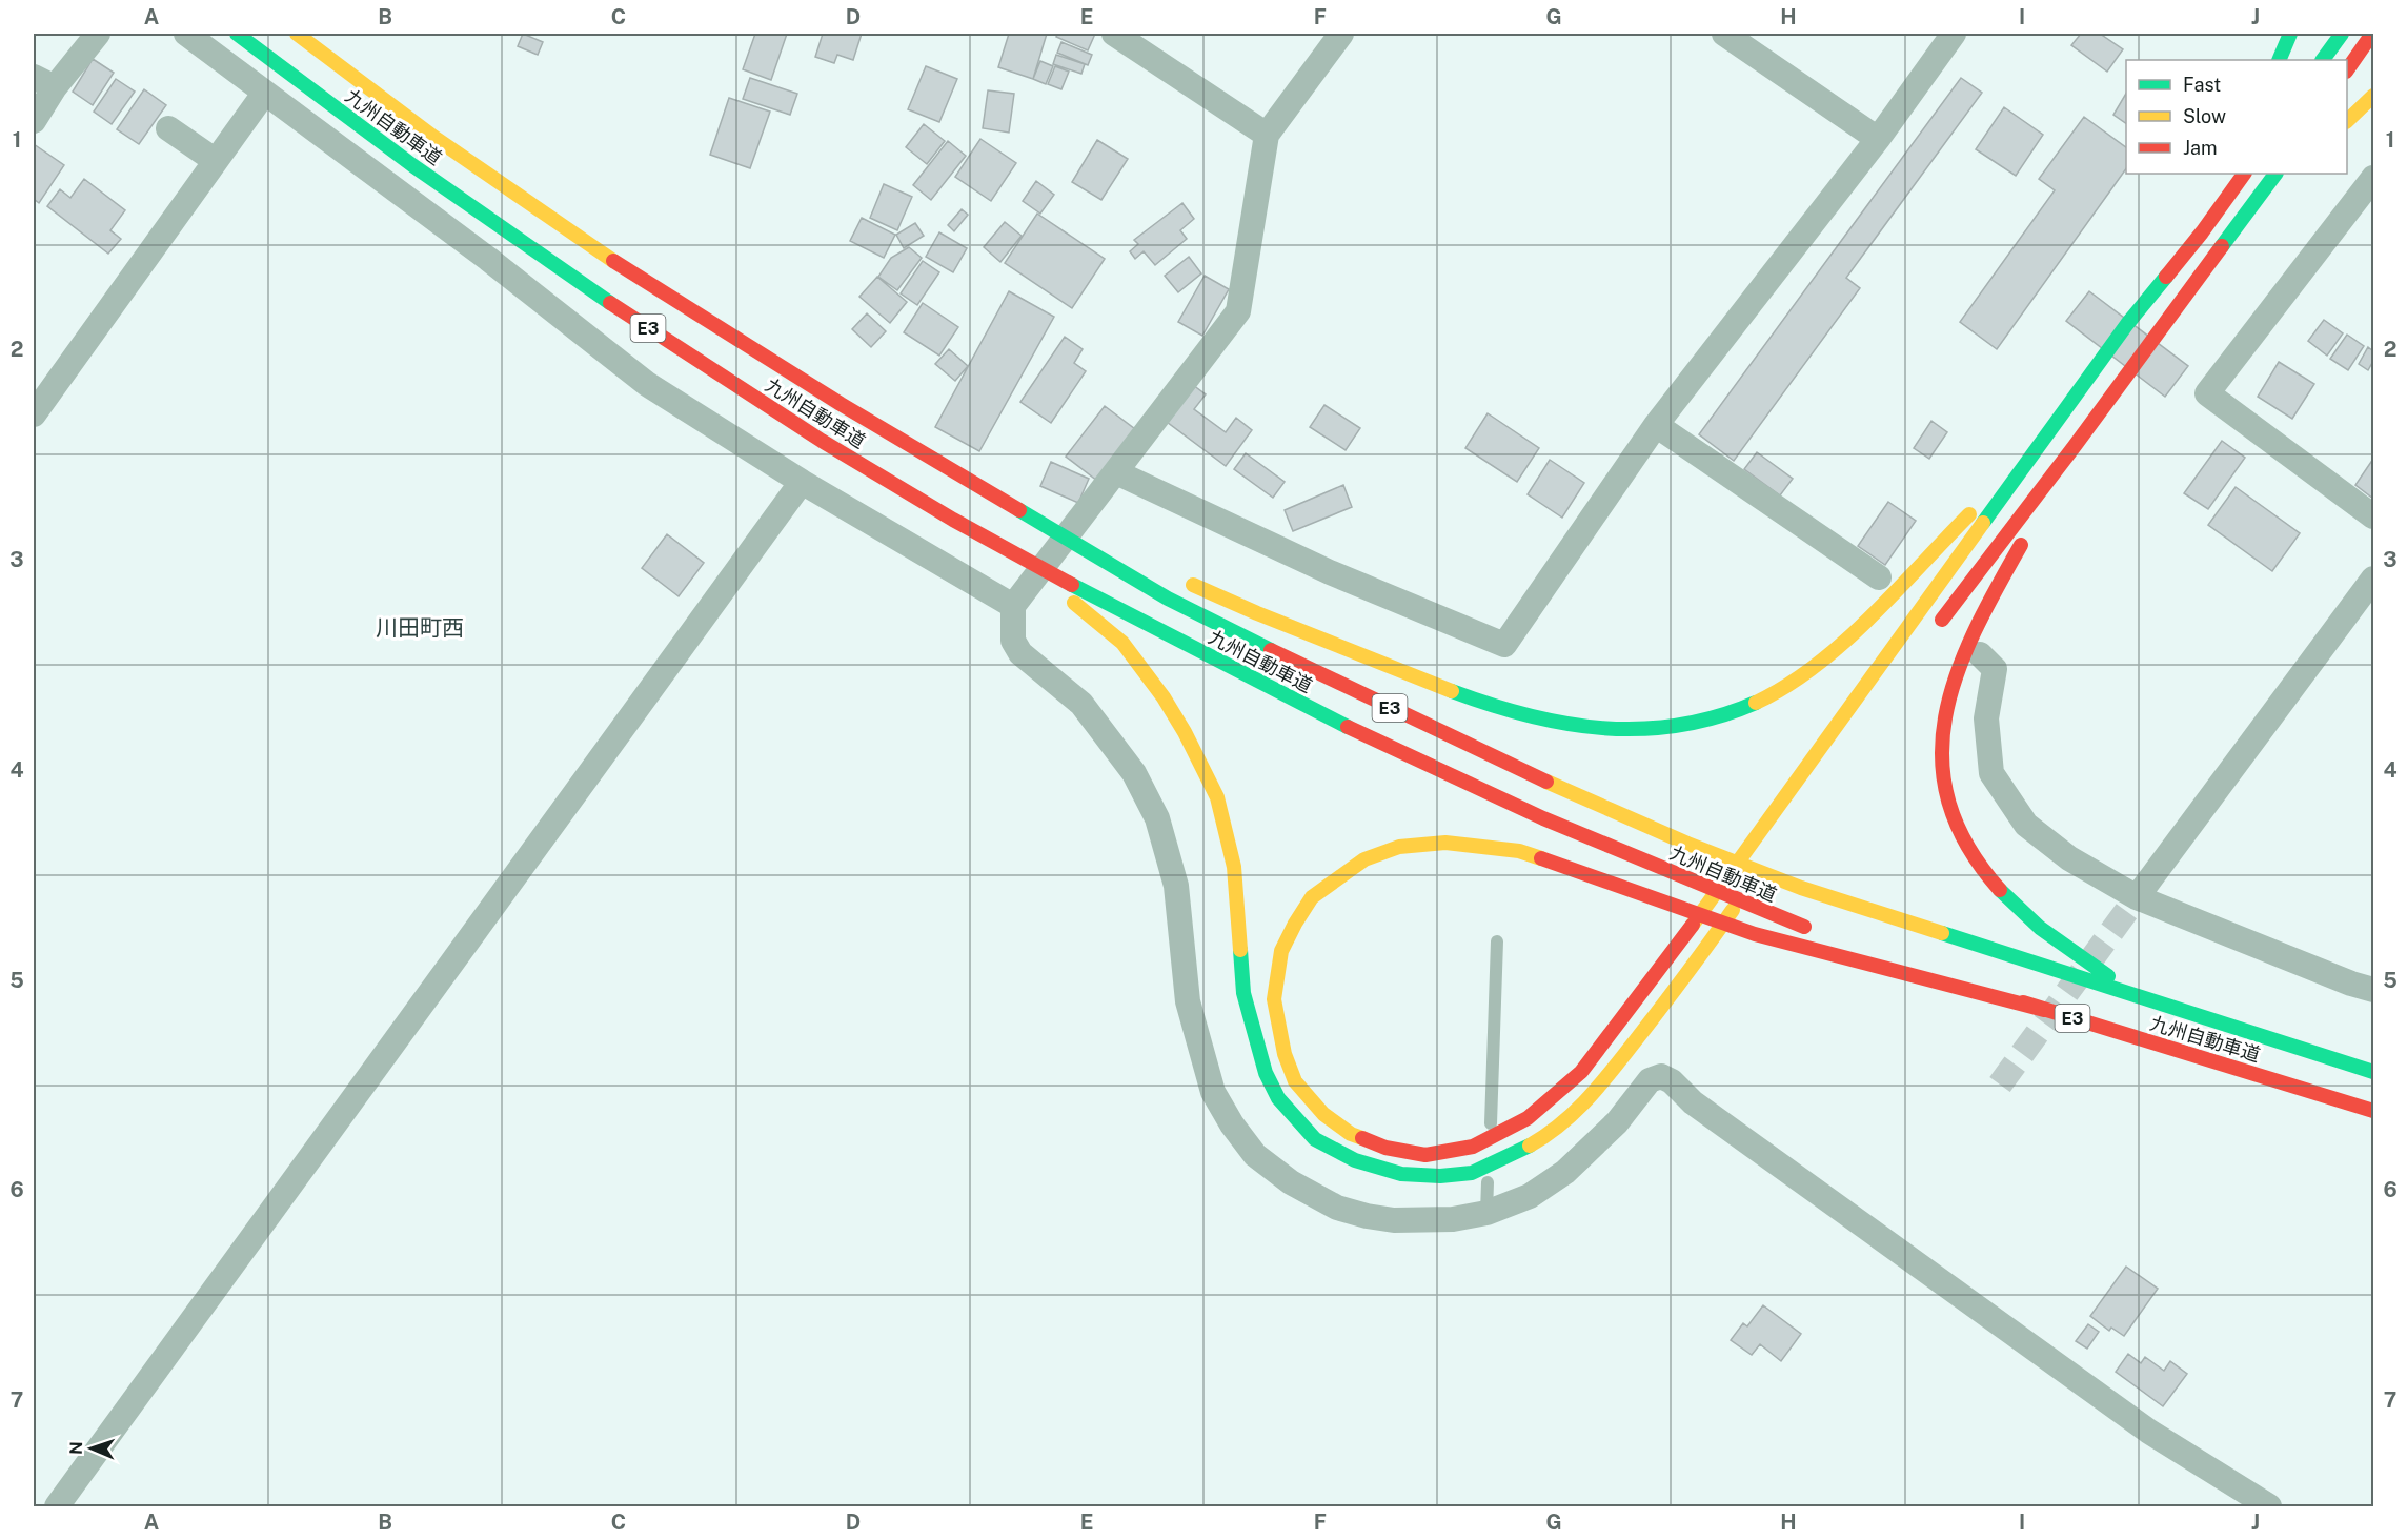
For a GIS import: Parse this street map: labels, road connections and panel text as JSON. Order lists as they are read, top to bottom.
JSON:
{
  "streets": {
    "highway": ["九州自動車道", "E3"]
  },
  "districts": ["川田町西"],
  "legend": ["Fast", "Slow", "Jam"],
  "north": "left",
  "grid": {
    "columns": [
      "A",
      "B",
      "C",
      "D",
      "E",
      "F",
      "G",
      "H",
      "I",
      "J"
    ],
    "rows": [
      "1",
      "2",
      "3",
      "4",
      "5",
      "6",
      "7"
    ]
  }
}
